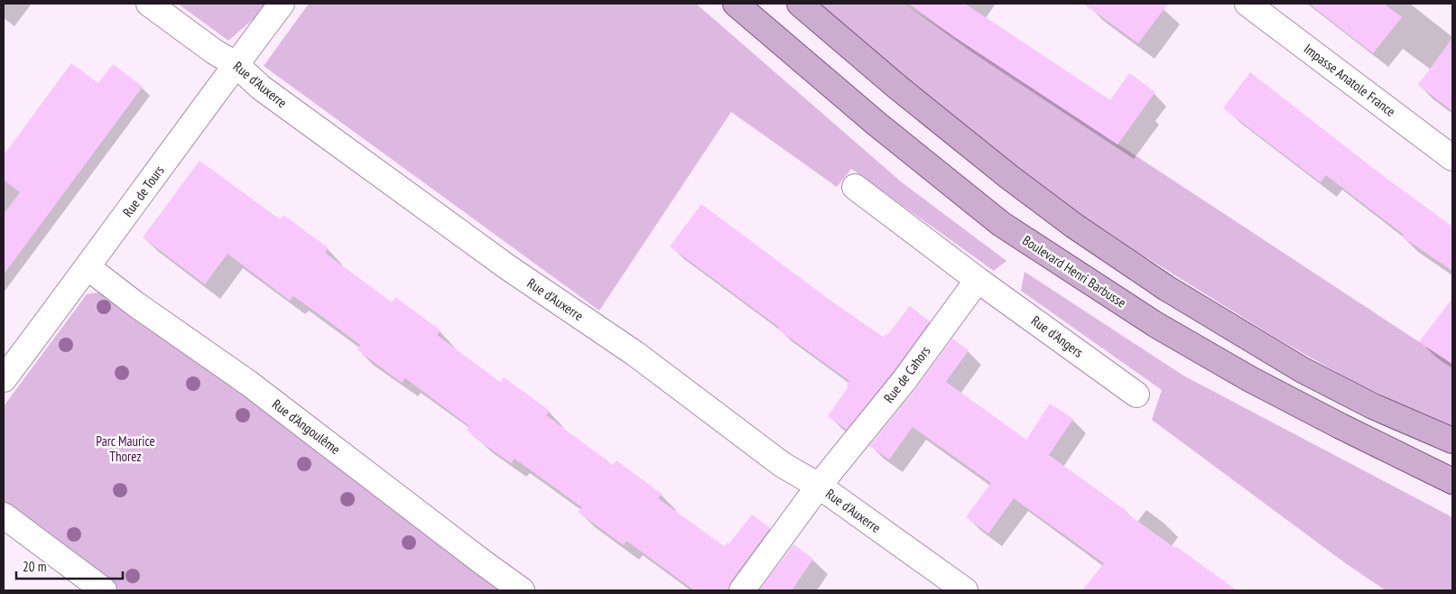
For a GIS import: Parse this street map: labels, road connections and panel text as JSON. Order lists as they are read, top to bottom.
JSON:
{
  "streets": {
    "main road": ["Boulevard Henri Barbusse"],
    "street": [
      "Impasse Anatole France",
      "Rue d'Auxerre",
      "Rue de Tours",
      "Rue d'Angers",
      "Rue de Cahors",
      "Rue d'Angoulême"
    ]
  },
  "crossings": [
    ["Rue d'Auxerre", "Rue de Tours"],
    ["Rue d'Auxerre", "Rue de Cahors"],
    ["Rue de Tours", "Rue d'Angoulême"],
    ["Rue d'Angers", "Rue de Cahors"]
  ],
  "parks": ["Parc Maurice Thorez"],
  "scale_bar": "20 m"
}
